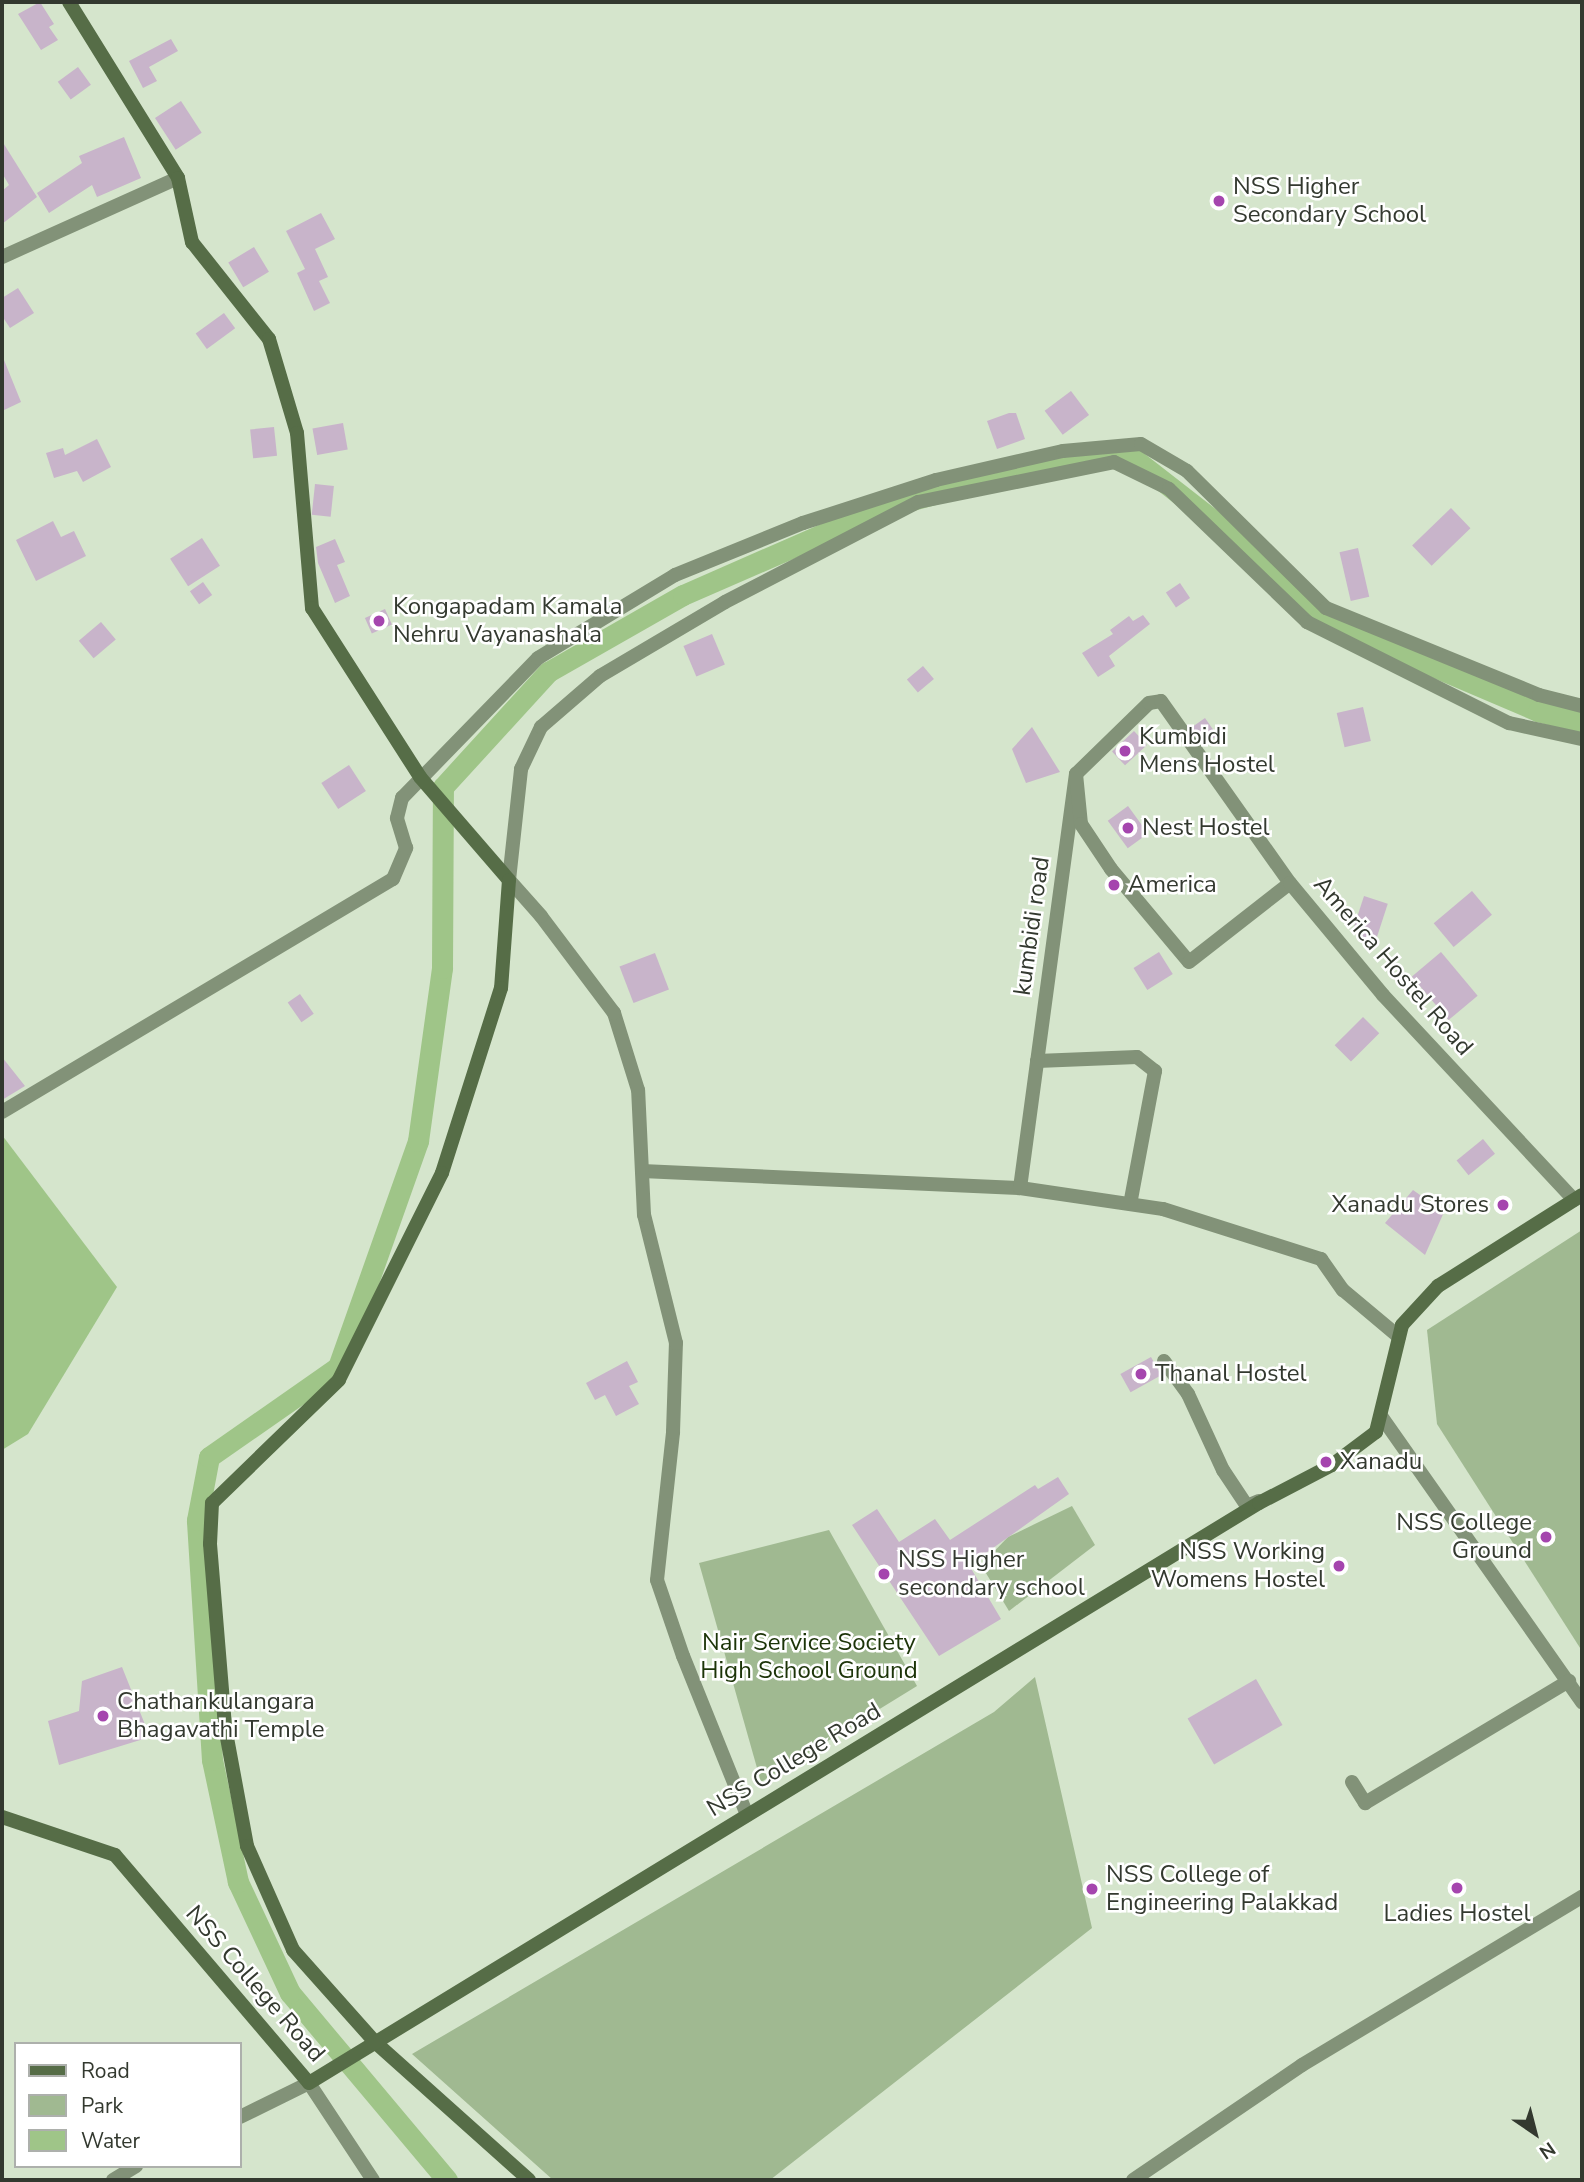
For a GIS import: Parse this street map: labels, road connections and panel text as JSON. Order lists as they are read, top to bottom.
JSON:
{
  "streets": {
    "street": ["kumbidi road", "America Hostel Road", "NSS College Road"]
  },
  "crossings": [
    ["kumbidi road", "America Hostel Road"],
    ["America Hostel Road", "NSS College Road"]
  ],
  "parks": ["Nair Service Society High School Ground"],
  "places": [
    "NSS Higher Secondary School",
    "Kongapadam Kamala Nehru Vayanashala",
    "Kumbidi Mens Hostel",
    "Nest Hostel",
    "America",
    "Xanadu Stores",
    "Thanal Hostel",
    "Xanadu",
    "NSS College Ground",
    "NSS Working Womens Hostel",
    "NSS Higher secondary school",
    "Chathankulangara Bhagavathi Temple",
    "Ladies Hostel",
    "NSS College of Engineering Palakkad"
  ],
  "legend": ["Road", "Park", "Water"],
  "north": "bottom right"
}
